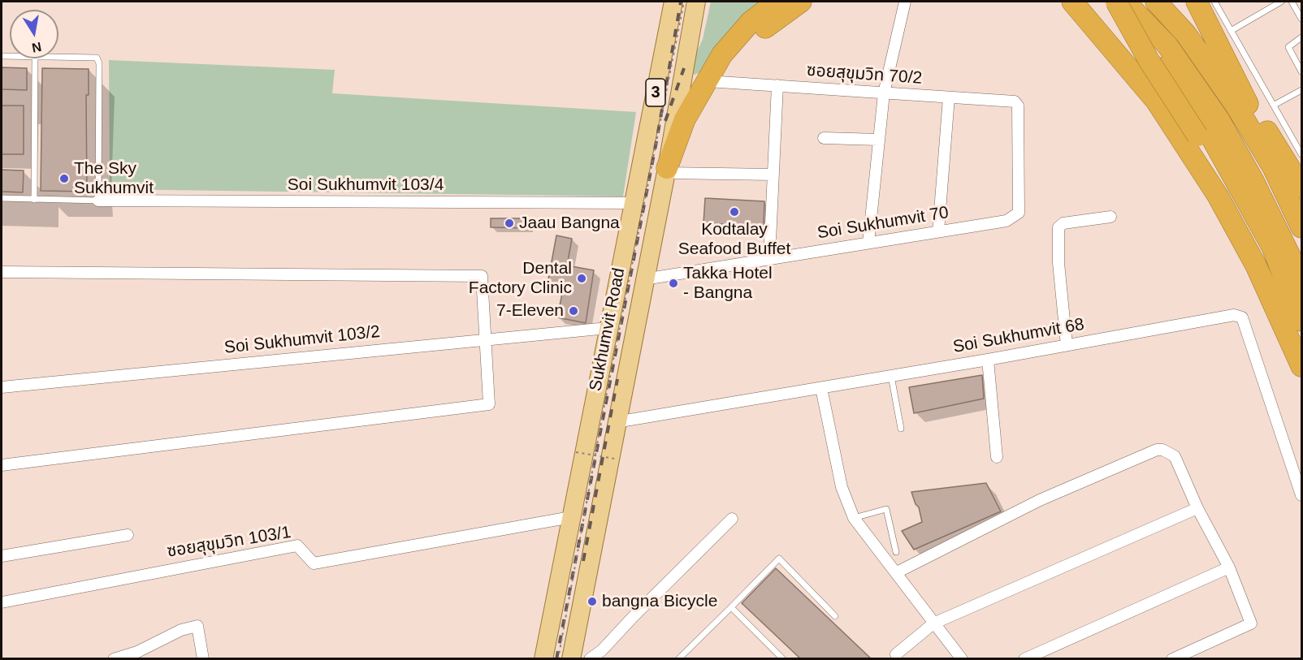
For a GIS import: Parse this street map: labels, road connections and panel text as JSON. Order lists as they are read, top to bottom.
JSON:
{
  "streets": {
    "main road": ["3", "Sukhumvit Road"],
    "street": [
      "ซอยสุขุมวิท 70/2",
      "Soi Sukhumvit 103/4",
      "Soi Sukhumvit 70",
      "Soi Sukhumvit 68",
      "Soi Sukhumvit 103/2",
      "ซอยสุขุมวิท 103/1"
    ]
  },
  "crossings": [
    ["ซอยสุขุมวิท 70/2", "Soi Sukhumvit 70"],
    ["Soi Sukhumvit 103/4", "Sukhumvit Road"],
    ["Soi Sukhumvit 70", "Sukhumvit Road"],
    ["Sukhumvit Road", "Soi Sukhumvit 68"],
    ["Sukhumvit Road", "Soi Sukhumvit 103/2"],
    ["Sukhumvit Road", "ซอยสุขุมวิท 103/1"]
  ],
  "places": [
    "The Sky Sukhumvit",
    "Kodtalay Seafood Buffet",
    "Jaau Bangna",
    "Dental Factory Clinic",
    "Takka Hotel - Bangna",
    "7-Eleven",
    "bangna Bicycle"
  ],
  "north": "bottom"
}
